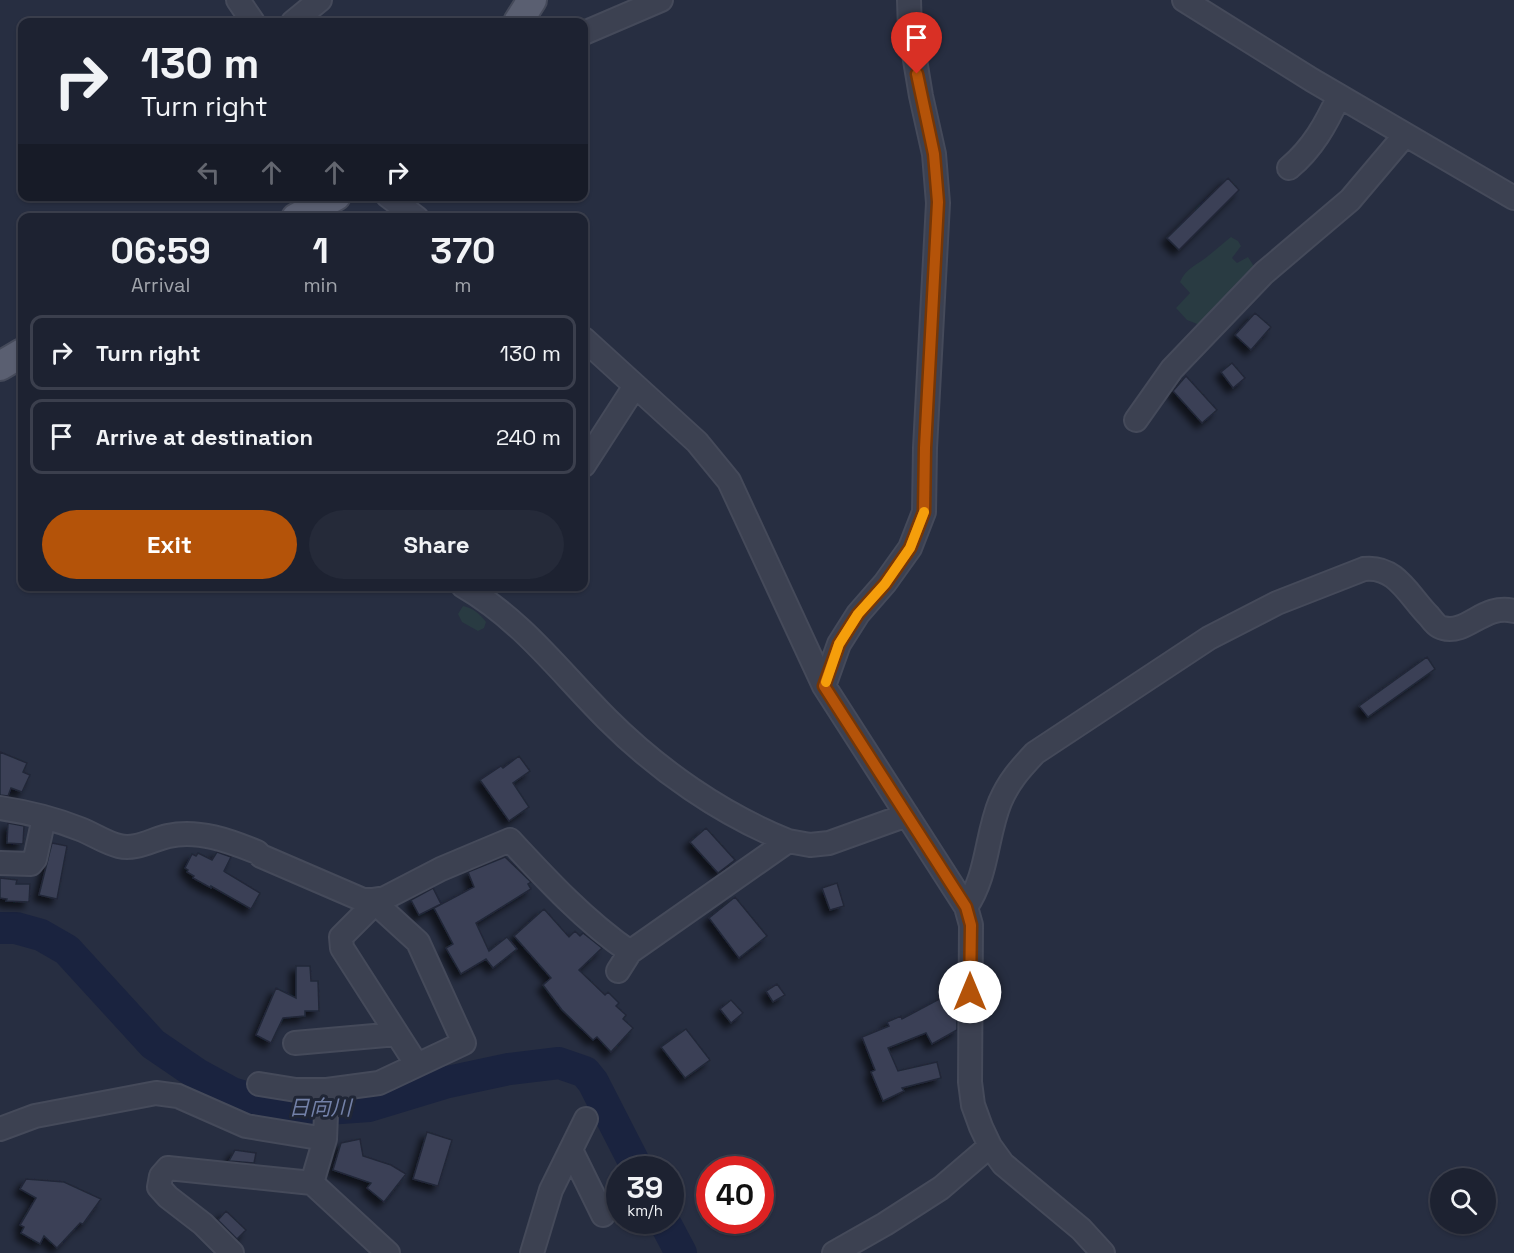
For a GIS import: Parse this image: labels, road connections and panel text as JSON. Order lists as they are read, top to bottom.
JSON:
{
  "water": ["日向川"],
  "page": {
    "turn": ["130 m", "Turn right"],
    "eta": [
      "06:59",
      "Arrival",
      "1",
      "min",
      "370",
      "m"
    ],
    "list": [
      {
        "name": "Turn right",
        "value": "130 m"
      },
      {
        "name": "Arrive at destination",
        "value": "240 m"
      }
    ],
    "buttons": ["Exit", "Share"],
    "speed": "39 km/h",
    "limit": "40"
  }
}
